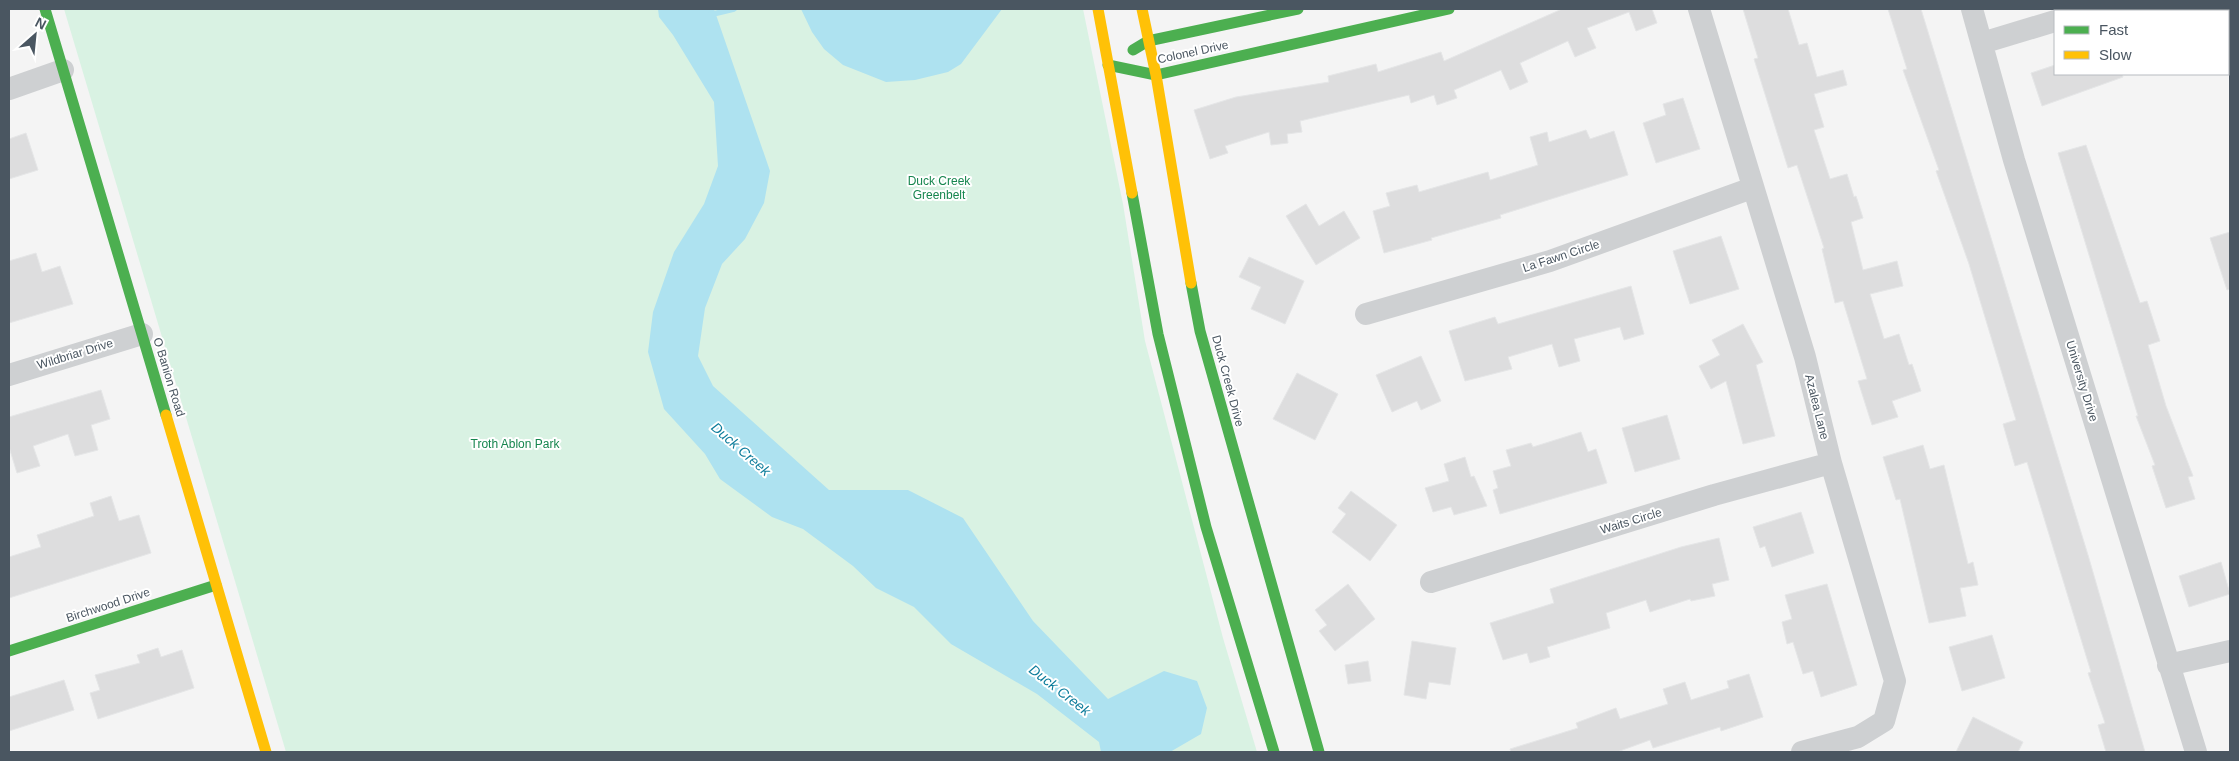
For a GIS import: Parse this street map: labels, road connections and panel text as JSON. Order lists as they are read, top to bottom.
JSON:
{
  "streets": {
    "street": [
      "Colonel Drive",
      "La Fawn Circle",
      "Wildbriar Drive",
      "O Banion Road",
      "Duck Creek Drive",
      "University Drive",
      "Azalea Lane",
      "Waits Circle",
      "Birchwood Drive"
    ]
  },
  "crossings": [
    ["Colonel Drive", "Duck Creek Drive"],
    ["La Fawn Circle", "Azalea Lane"],
    ["Wildbriar Drive", "O Banion Road"],
    ["O Banion Road", "Birchwood Drive"],
    ["Azalea Lane", "Waits Circle"]
  ],
  "water": ["Duck Creek"],
  "parks": ["Duck Creek Greenbelt", "Troth Ablon Park"],
  "legend": ["Fast", "Slow"],
  "north": "top right"
}
